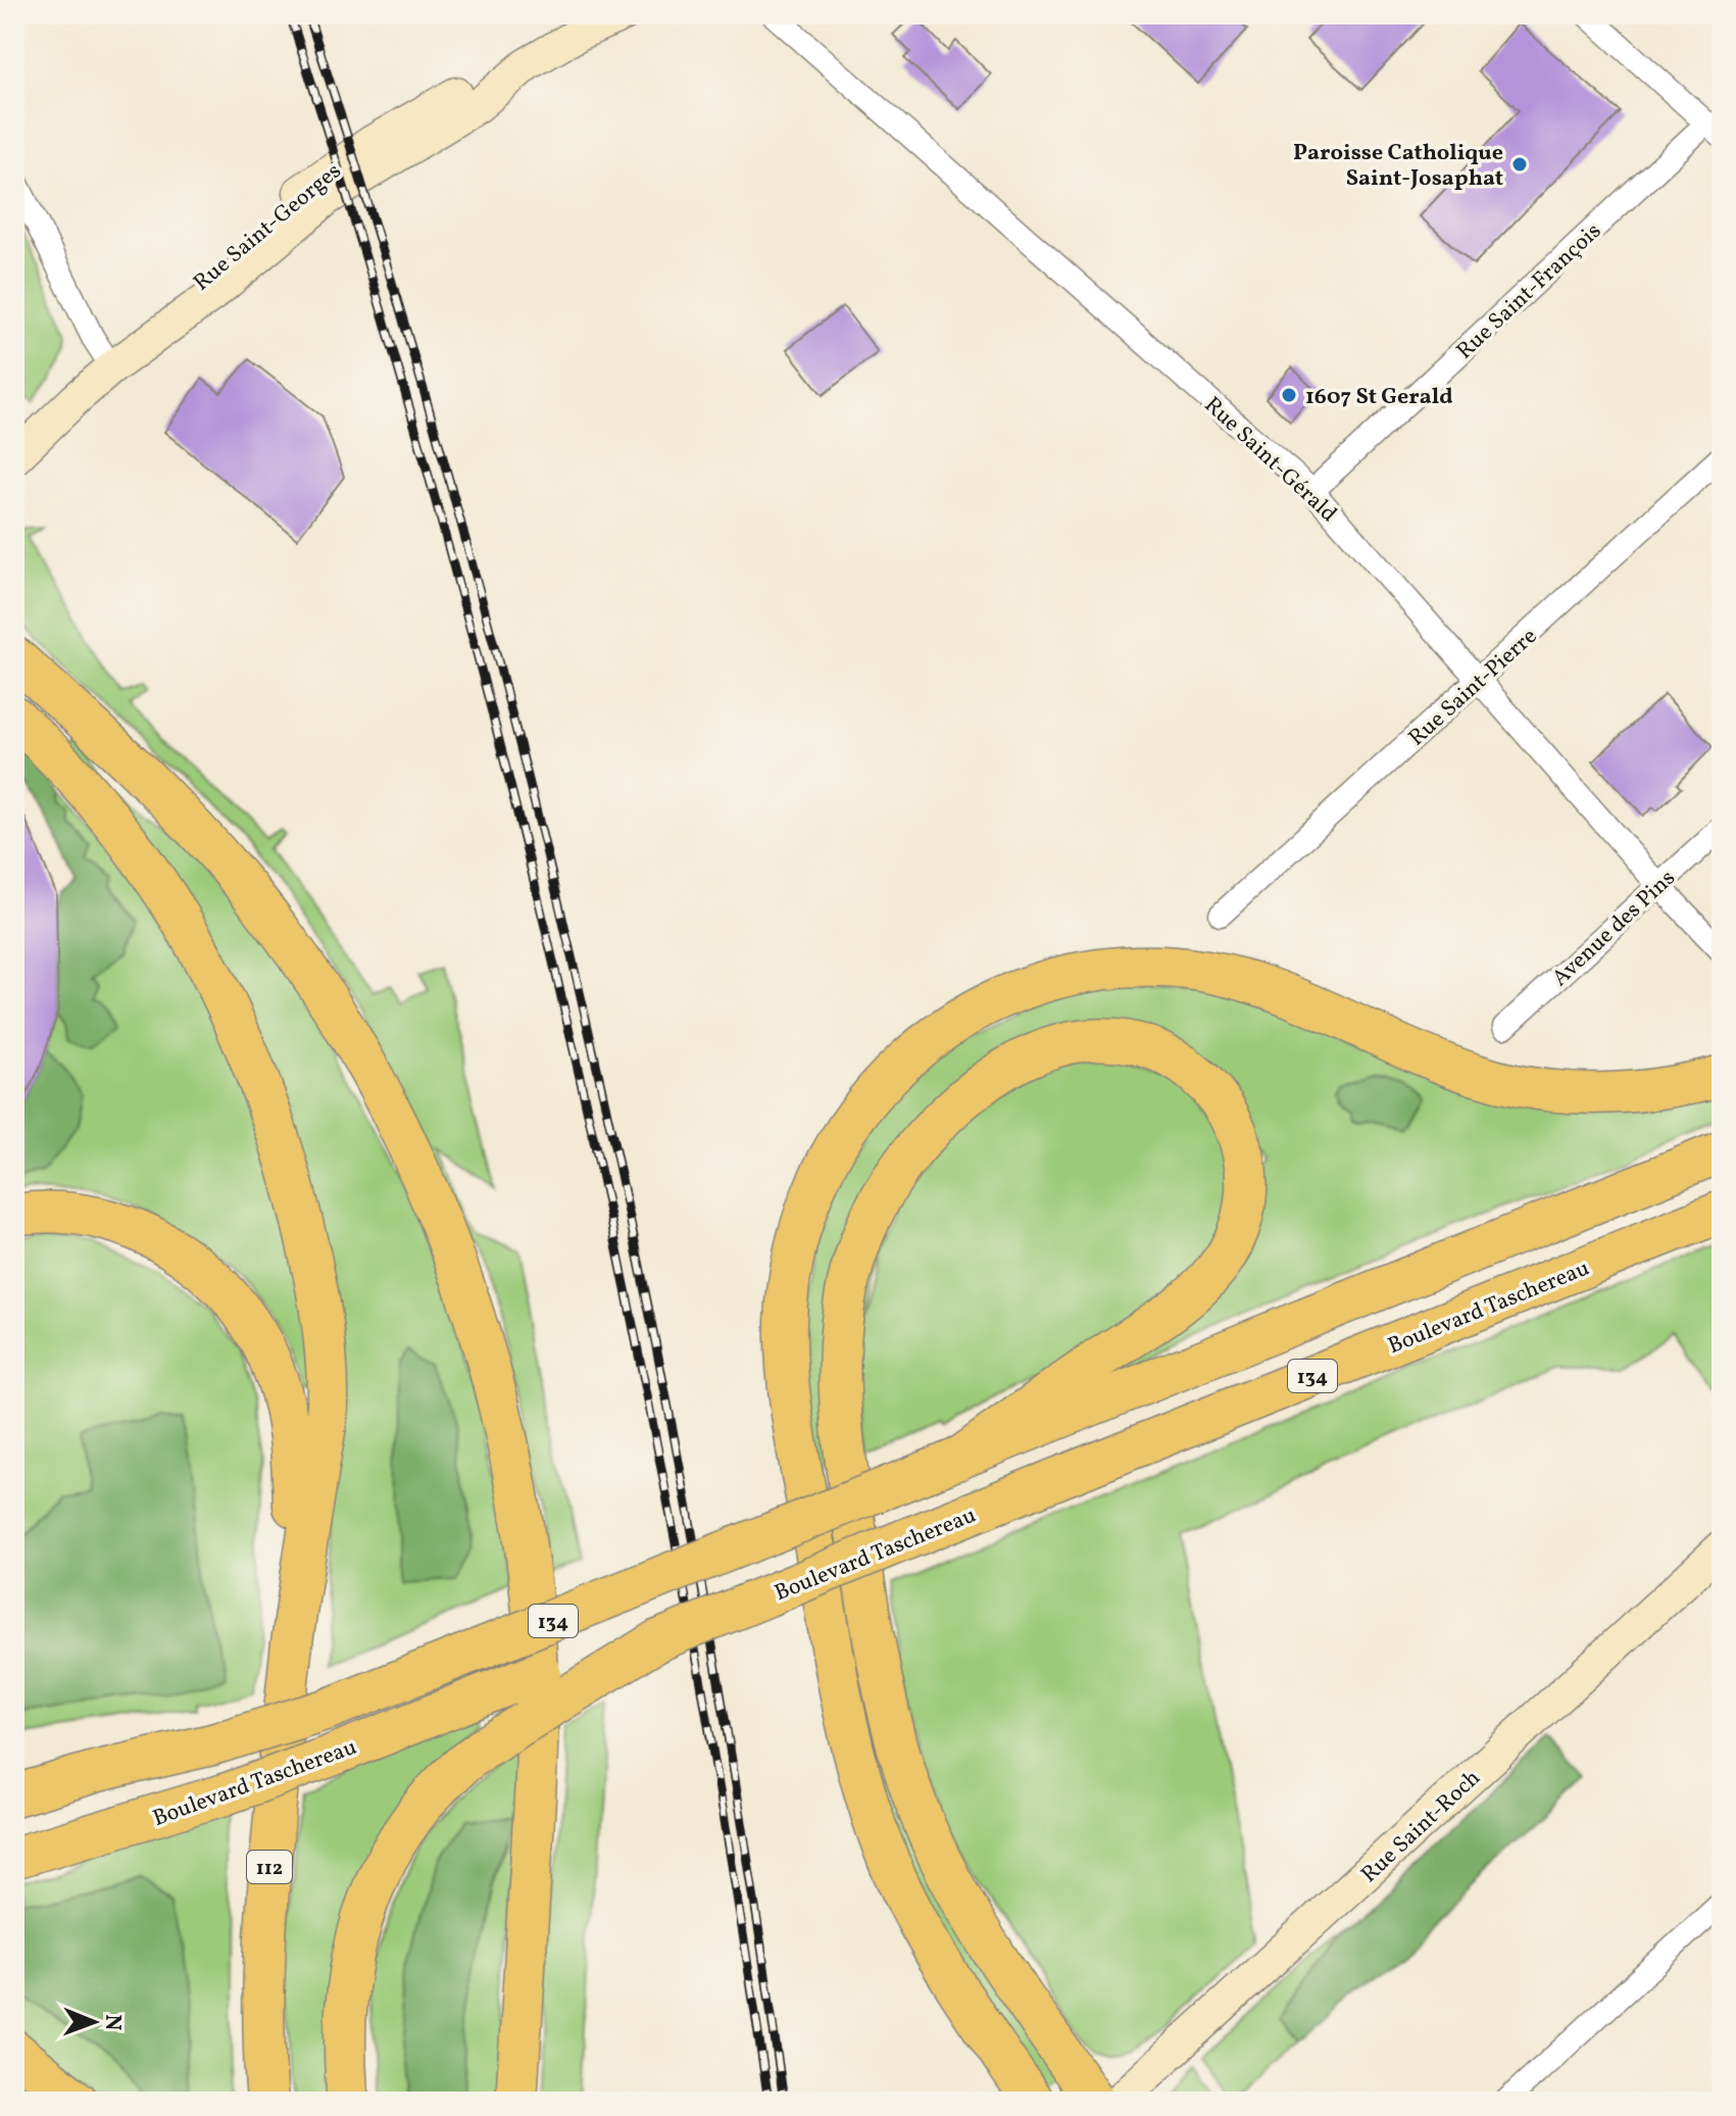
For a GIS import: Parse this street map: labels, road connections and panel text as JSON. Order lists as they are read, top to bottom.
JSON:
{
  "streets": {
    "highway": ["Boulevard Taschereau", "134", "112"],
    "main road": ["Rue Saint-Georges", "Rue Saint-Roch"],
    "street": [
      "Rue Saint-François",
      "Rue Saint-Gérald",
      "Rue Saint-Pierre",
      "Avenue des Pins"
    ]
  },
  "crossings": [
    ["Rue Saint-François", "Rue Saint-Gérald"],
    ["Rue Saint-Gérald", "Rue Saint-Pierre"],
    ["Rue Saint-Gérald", "Avenue des Pins"]
  ],
  "places": ["Paroisse Catholique Saint-Josaphat", "1607 St Gerald"],
  "north": "right"
}
